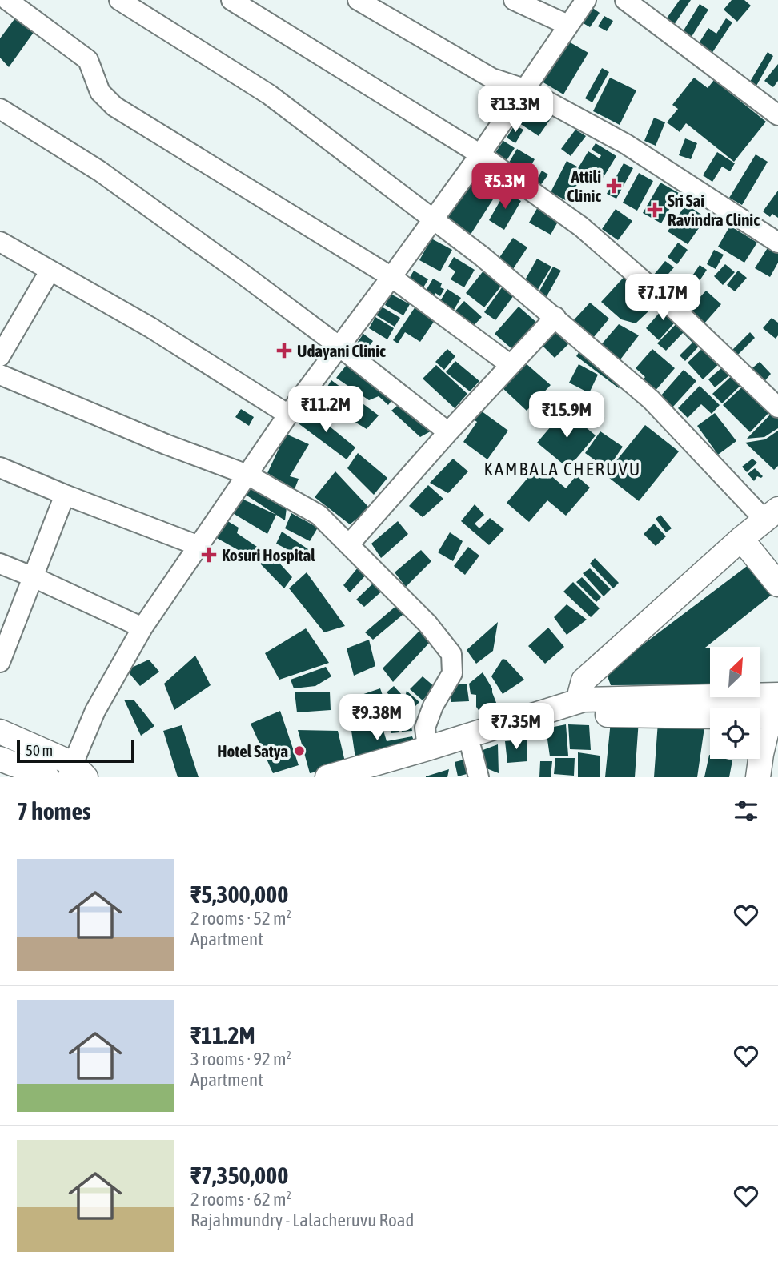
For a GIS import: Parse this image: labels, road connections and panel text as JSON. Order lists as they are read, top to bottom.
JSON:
{
  "districts": ["KAMBALA CHERUVU"],
  "places": {
    "health": [
      "Attili Clinic",
      "Sri Sai Ravindra Clinic",
      "Udayani Clinic",
      "Kosuri Hospital"
    ],
    "other": ["Hotel Satya"]
  },
  "scale_bar": "50 m",
  "north": "top right",
  "page": {
    "price": [
      "₹13.3M",
      "₹5.3M",
      "₹7.17M",
      "₹11.2M",
      "₹15.9M",
      "₹9.38M",
      "₹7.35M"
    ],
    "scale": "50 m",
    "heading": "7 homes",
    "list": [
      {
        "name": "₹5,300,000",
        "note": "2 rooms · 52 m² · Apartment"
      },
      {
        "name": "₹11.2M",
        "note": "3 rooms · 92 m² · Apartment"
      },
      {
        "name": "₹7,350,000",
        "note": "2 rooms · 62 m² · Rajahmundry - Lalacheruvu Road"
      }
    ]
  }
}
